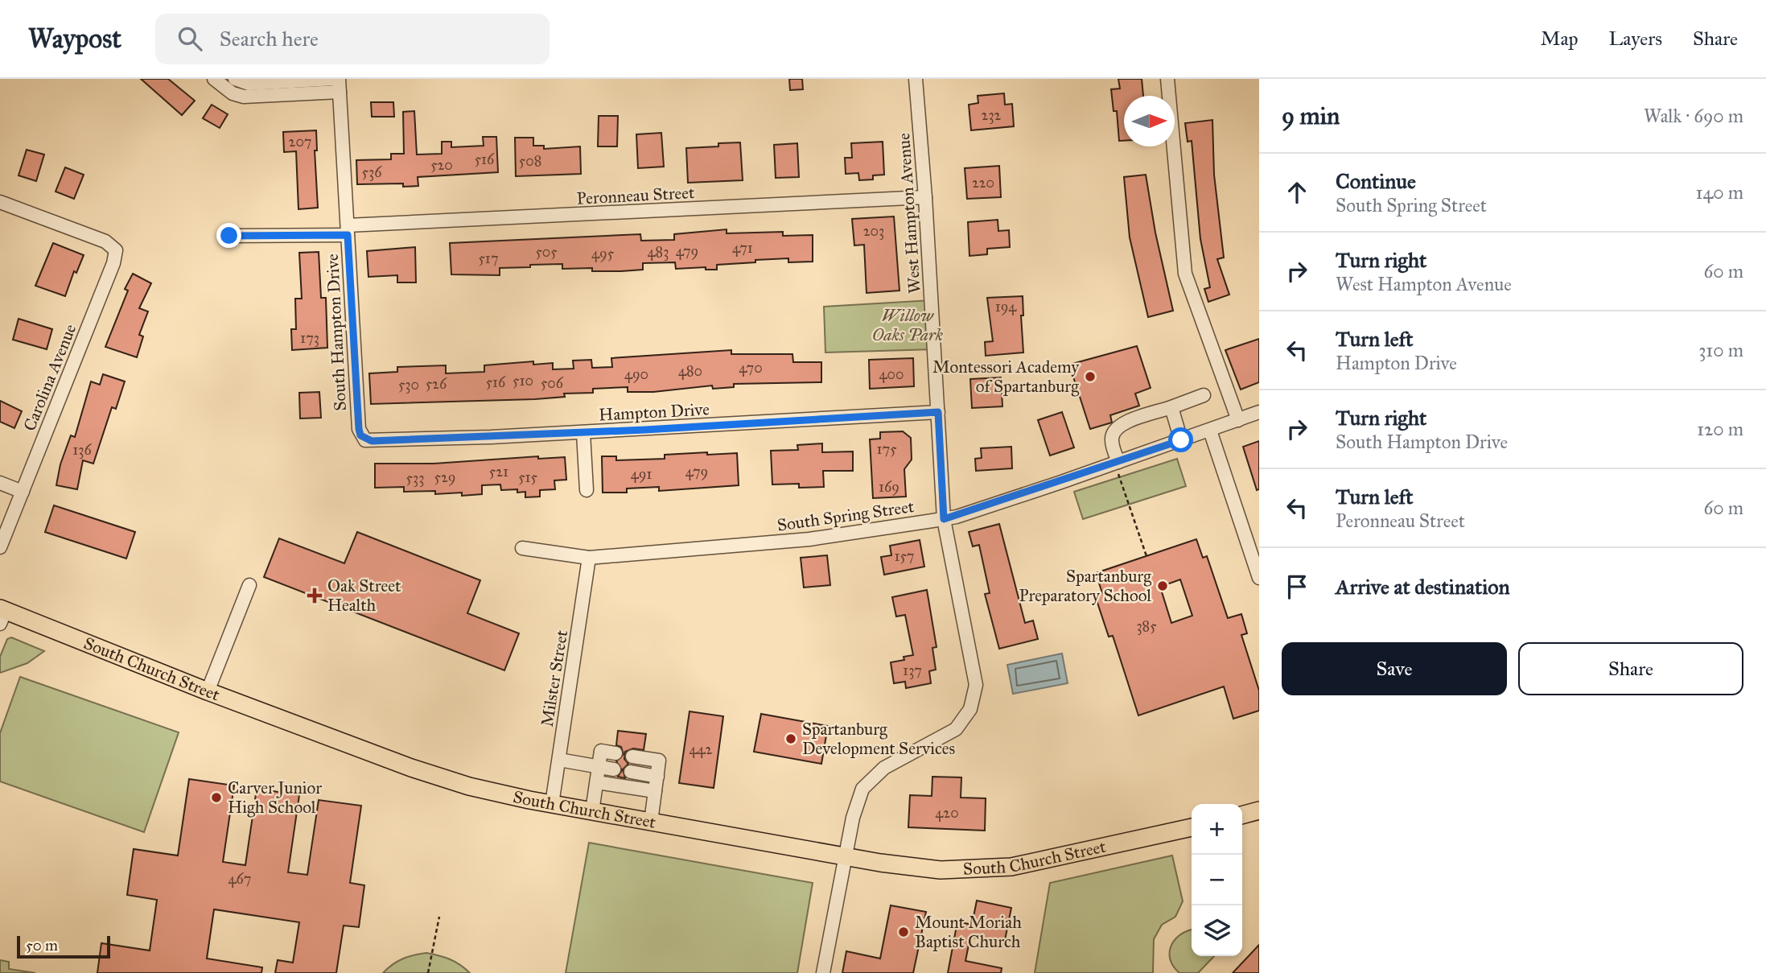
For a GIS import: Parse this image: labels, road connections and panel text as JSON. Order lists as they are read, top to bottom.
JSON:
{
  "streets": {
    "main road": ["South Church Street"],
    "street": [
      "Peronneau Street",
      "West Hampton Avenue",
      "South Hampton Drive",
      "Carolina Avenue",
      "Hampton Drive",
      "South Spring Street",
      "Milster Street"
    ]
  },
  "crossings": [
    ["Peronneau Street", "West Hampton Avenue"],
    ["Peronneau Street", "South Hampton Drive"],
    ["West Hampton Avenue", "Hampton Drive"],
    ["West Hampton Avenue", "South Spring Street"],
    ["West Hampton Avenue", "South Church Street"],
    ["South Hampton Drive", "Hampton Drive"],
    ["South Spring Street", "Milster Street"],
    ["South Church Street", "Milster Street"]
  ],
  "parks": ["Willow Oaks Park"],
  "places": {
    "other": [
      "Montessori Academy of Spartanburg",
      "Spartanburg Preparatory School",
      "Spartanburg Development Services",
      "Carver Junior High School",
      "Mount Moriah Baptist Church"
    ],
    "health": ["Oak Street Health"]
  },
  "house_numbers": [
    "232",
    "207",
    "516",
    "508",
    "520",
    "536",
    "220",
    "203",
    "471",
    "479",
    "505",
    "483",
    "495",
    "517",
    "194",
    "173",
    "470",
    "480",
    "490",
    "400",
    "510",
    "516",
    "506",
    "526",
    "530",
    "175",
    "136",
    "521",
    "479",
    "491",
    "529",
    "515",
    "533",
    "169",
    "157",
    "385",
    "137",
    "442",
    "420",
    "467"
  ],
  "scale_bar": "50 m",
  "north": "right",
  "page": {
    "header": "Waypost",
    "search": "Search here",
    "nav": ["Map", "Layers", "Share"],
    "heading": ["9 min", "Walk · 690 m"],
    "list": [
      ["Continue", "South Spring Street", "140 m"],
      ["Turn right", "West Hampton Avenue", "60 m"],
      ["Turn left", "Hampton Drive", "310 m"],
      ["Turn right", "South Hampton Drive", "120 m"],
      ["Turn left", "Peronneau Street", "60 m"],
      "Arrive at destination"
    ],
    "buttons": ["Save", "Share"],
    "map_buttons": ["+", "−"],
    "scale": "50 m"
  }
}
